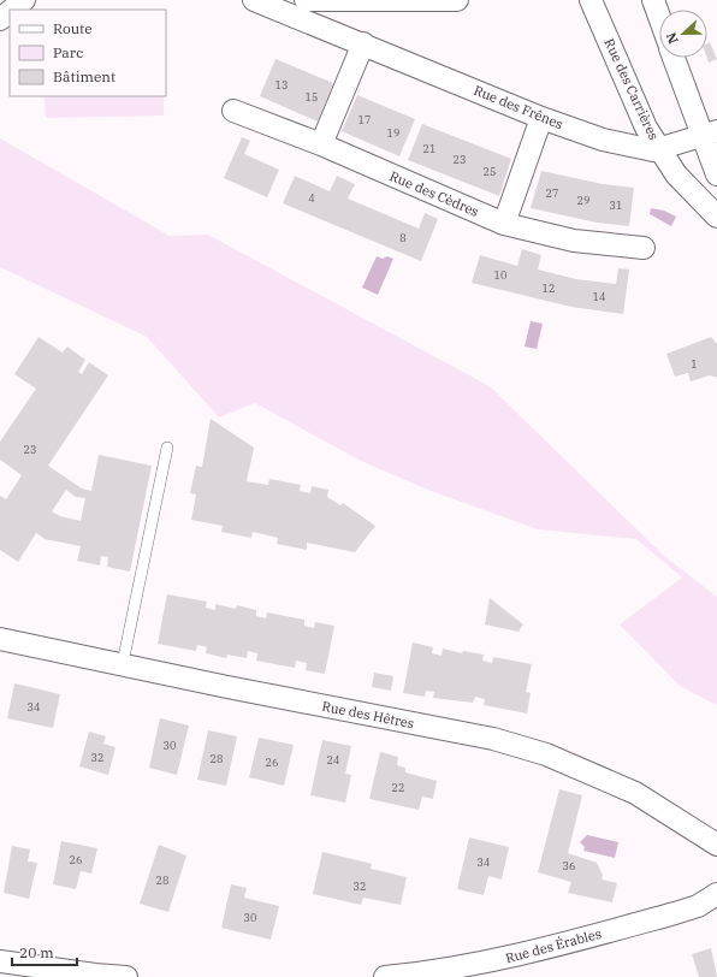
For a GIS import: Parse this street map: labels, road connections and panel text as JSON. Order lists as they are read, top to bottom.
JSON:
{
  "streets": {
    "street": [
      "Rue des Carrières",
      "Rue des Frênes",
      "Rue des Cèdres",
      "Rue des Hêtres",
      "Rue des Érables"
    ]
  },
  "crossings": [
    ["Rue des Carrières", "Rue des Frênes"]
  ],
  "house_numbers": [
    "13",
    "15",
    "17",
    "19",
    "21",
    "23",
    "25",
    "27",
    "4",
    "29",
    "31",
    "8",
    "10",
    "12",
    "14",
    "1",
    "23",
    "34",
    "30",
    "32",
    "28",
    "24",
    "26",
    "22",
    "26",
    "34",
    "36",
    "28",
    "32",
    "30"
  ],
  "legend": ["Route", "Parc", "Bâtiment"],
  "scale_bar": "20 m",
  "north": "left"
}
